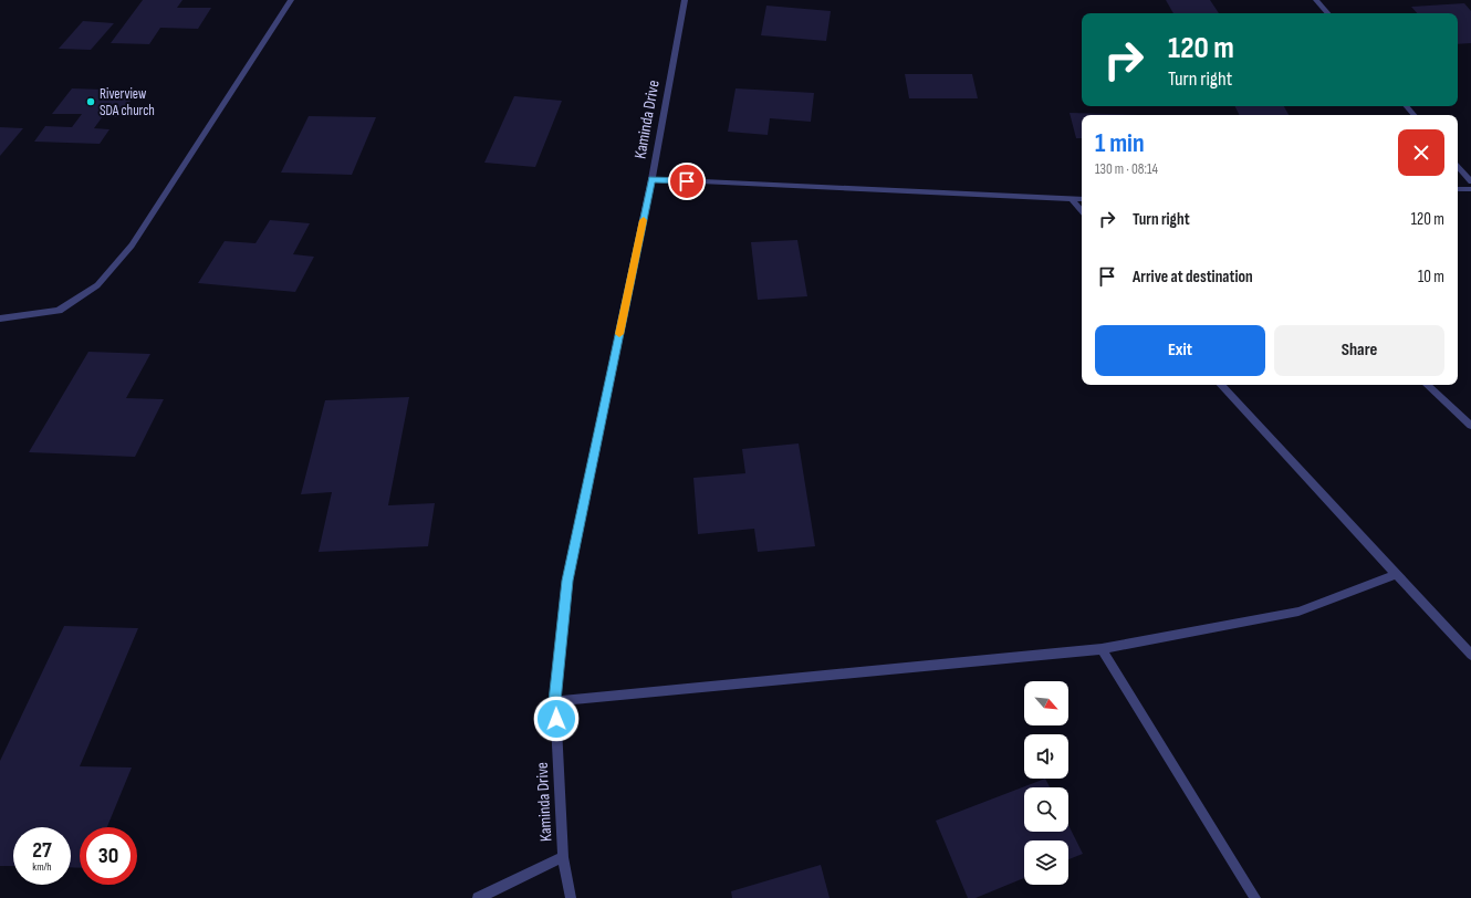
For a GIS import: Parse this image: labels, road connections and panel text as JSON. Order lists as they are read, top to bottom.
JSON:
{
  "streets": {
    "street": ["Kaminda Drive"]
  },
  "places": ["Riverview SDA church"],
  "north": "bottom right",
  "page": {
    "turn": ["120 m", "Turn right"],
    "heading": ["1 min", "130 m · 08:14"],
    "list": [
      {
        "name": "Turn right",
        "value": "120 m"
      },
      {
        "name": "Arrive at destination",
        "value": "10 m"
      }
    ],
    "buttons": ["Exit", "Share"],
    "speed": "27 km/h",
    "limit": "30"
  }
}
